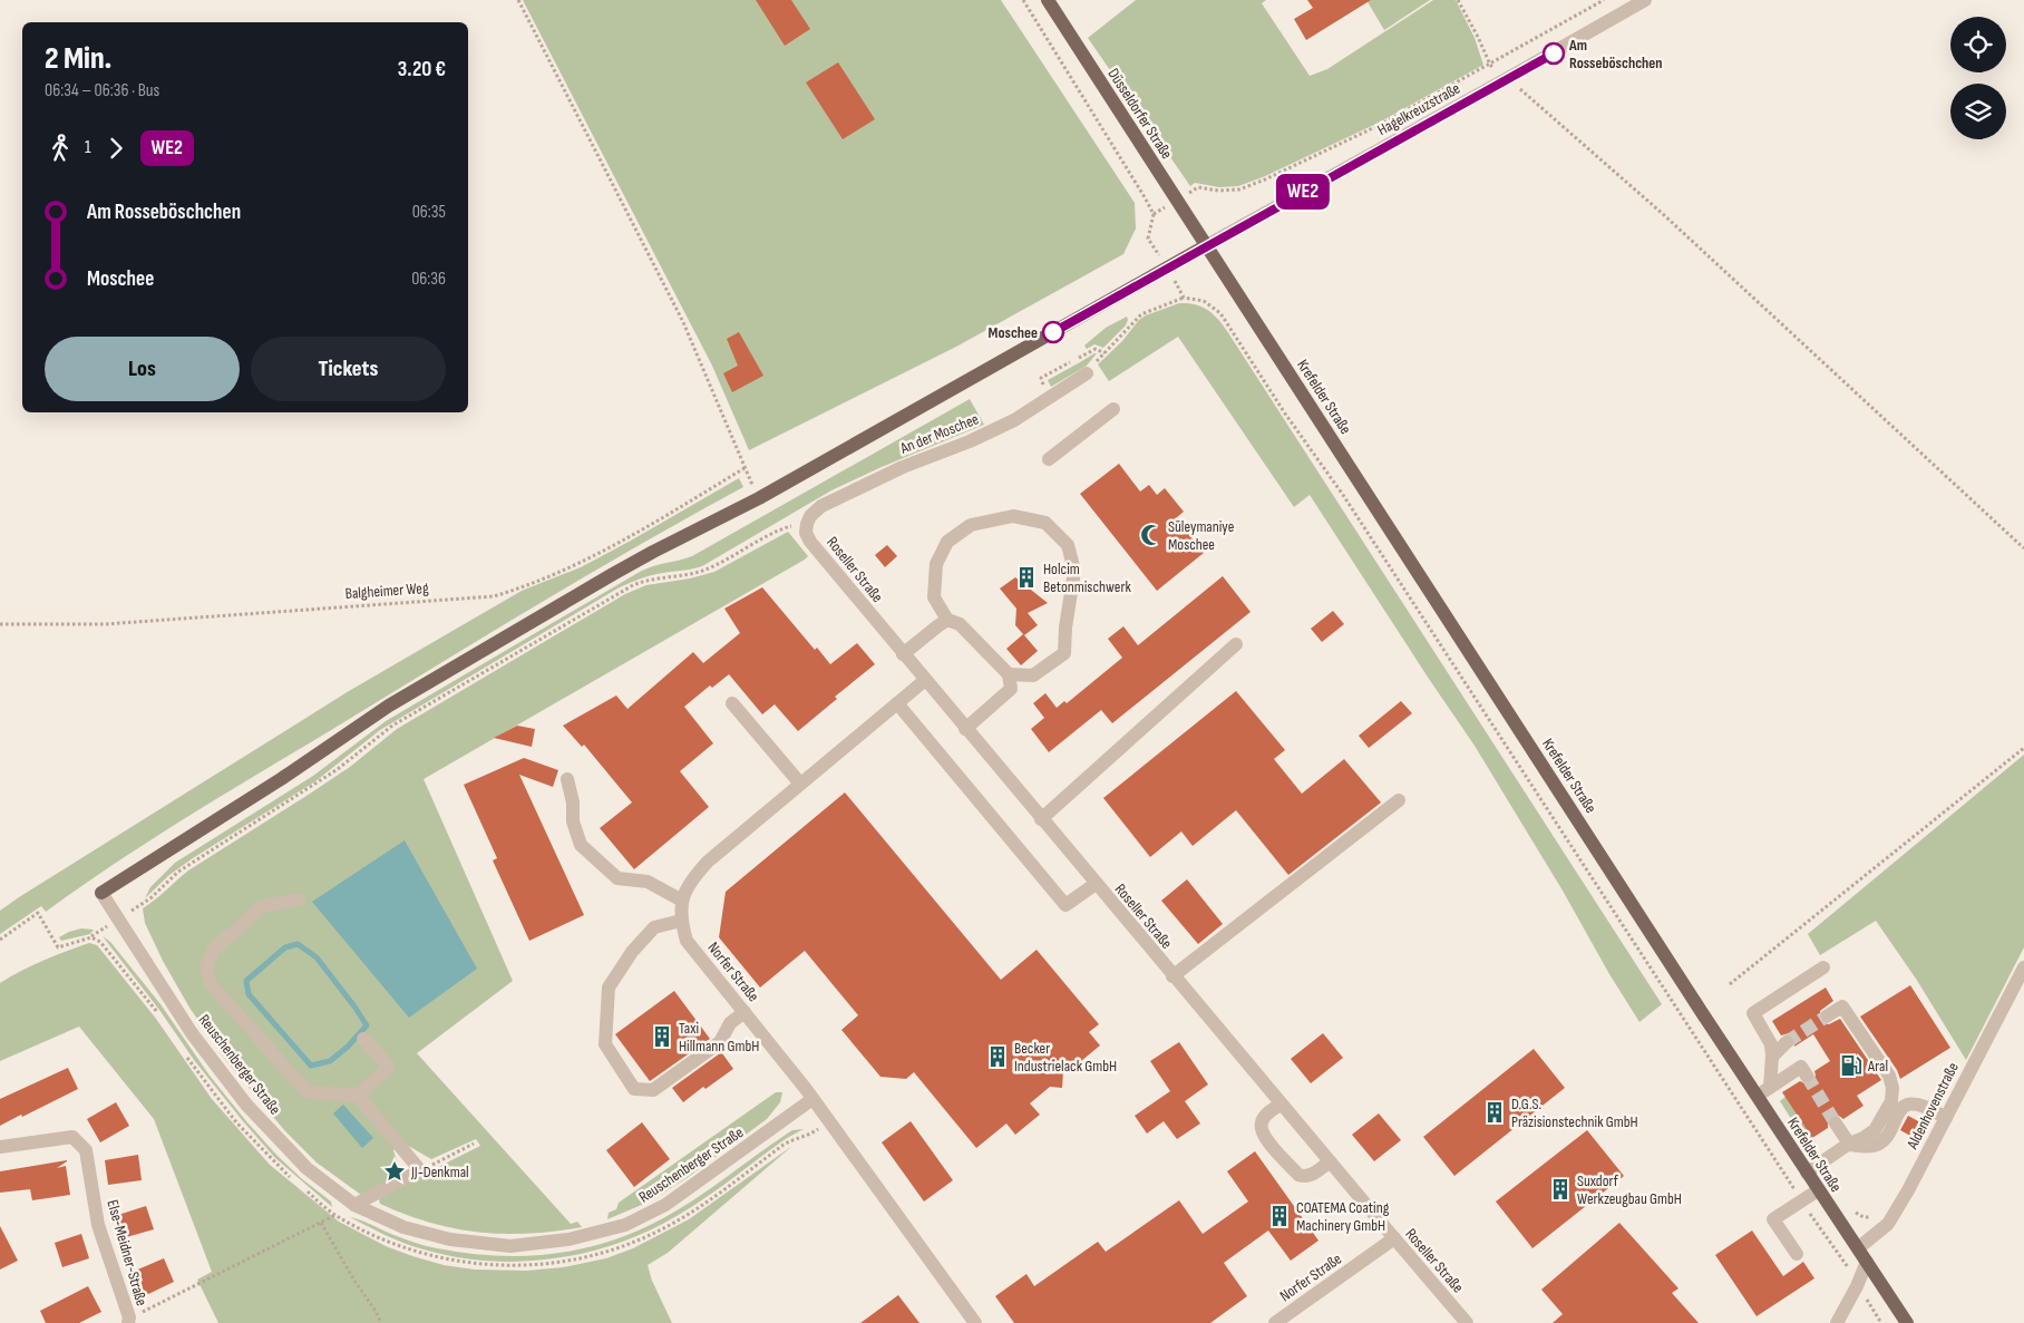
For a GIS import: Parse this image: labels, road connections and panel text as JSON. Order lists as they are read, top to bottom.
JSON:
{
  "streets": {
    "main road": ["Düsseldorfer Straße", "Krefelder Straße"],
    "street": [
      "Hagelkreuzstraße",
      "An der Moschee",
      "Roseller Straße",
      "Norfer Straße",
      "Reuschenberger Straße",
      "Aldenhovenstraße",
      "Else-Meidner-Straße"
    ],
    "path": ["Balgheimer Weg"]
  },
  "crossings": [
    ["Hagelkreuzstraße", "Düsseldorfer Straße"],
    ["Hagelkreuzstraße", "Krefelder Straße"],
    ["Düsseldorfer Straße", "Krefelder Straße"],
    ["Krefelder Straße", "Aldenhovenstraße"],
    ["An der Moschee", "Roseller Straße"],
    ["Roseller Straße", "Norfer Straße"],
    ["Norfer Straße", "Reuschenberger Straße"]
  ],
  "places": {
    "other": ["Am Rosseböschchen", "Moschee"],
    "mosque": ["Süleymaniye Moschee"],
    "building": [
      "Holcim Betonmischwerk",
      "Taxi Hillmann GmbH",
      "Becker Industrielack GmbH",
      "D.G.S. Präzisionstechnik GmbH",
      "Suxdorf Werkzeugbau GmbH",
      "COATEMA Coating Machinery GmbH"
    ],
    "fuel station": ["Aral"],
    "place": ["JJ-Denkmal"]
  },
  "lines": ["bus line WE2"],
  "page": {
    "on_map": "WE2",
    "heading": ["2 Min.", "06:34 – 06:36 · Bus", "3.20 €"],
    "legs": ["1", "WE2"],
    "list": [
      {
        "name": "Am Rosseböschchen",
        "value": "06:35"
      },
      {
        "name": "Moschee",
        "value": "06:36"
      }
    ],
    "buttons": ["Los", "Tickets"]
  }
}
